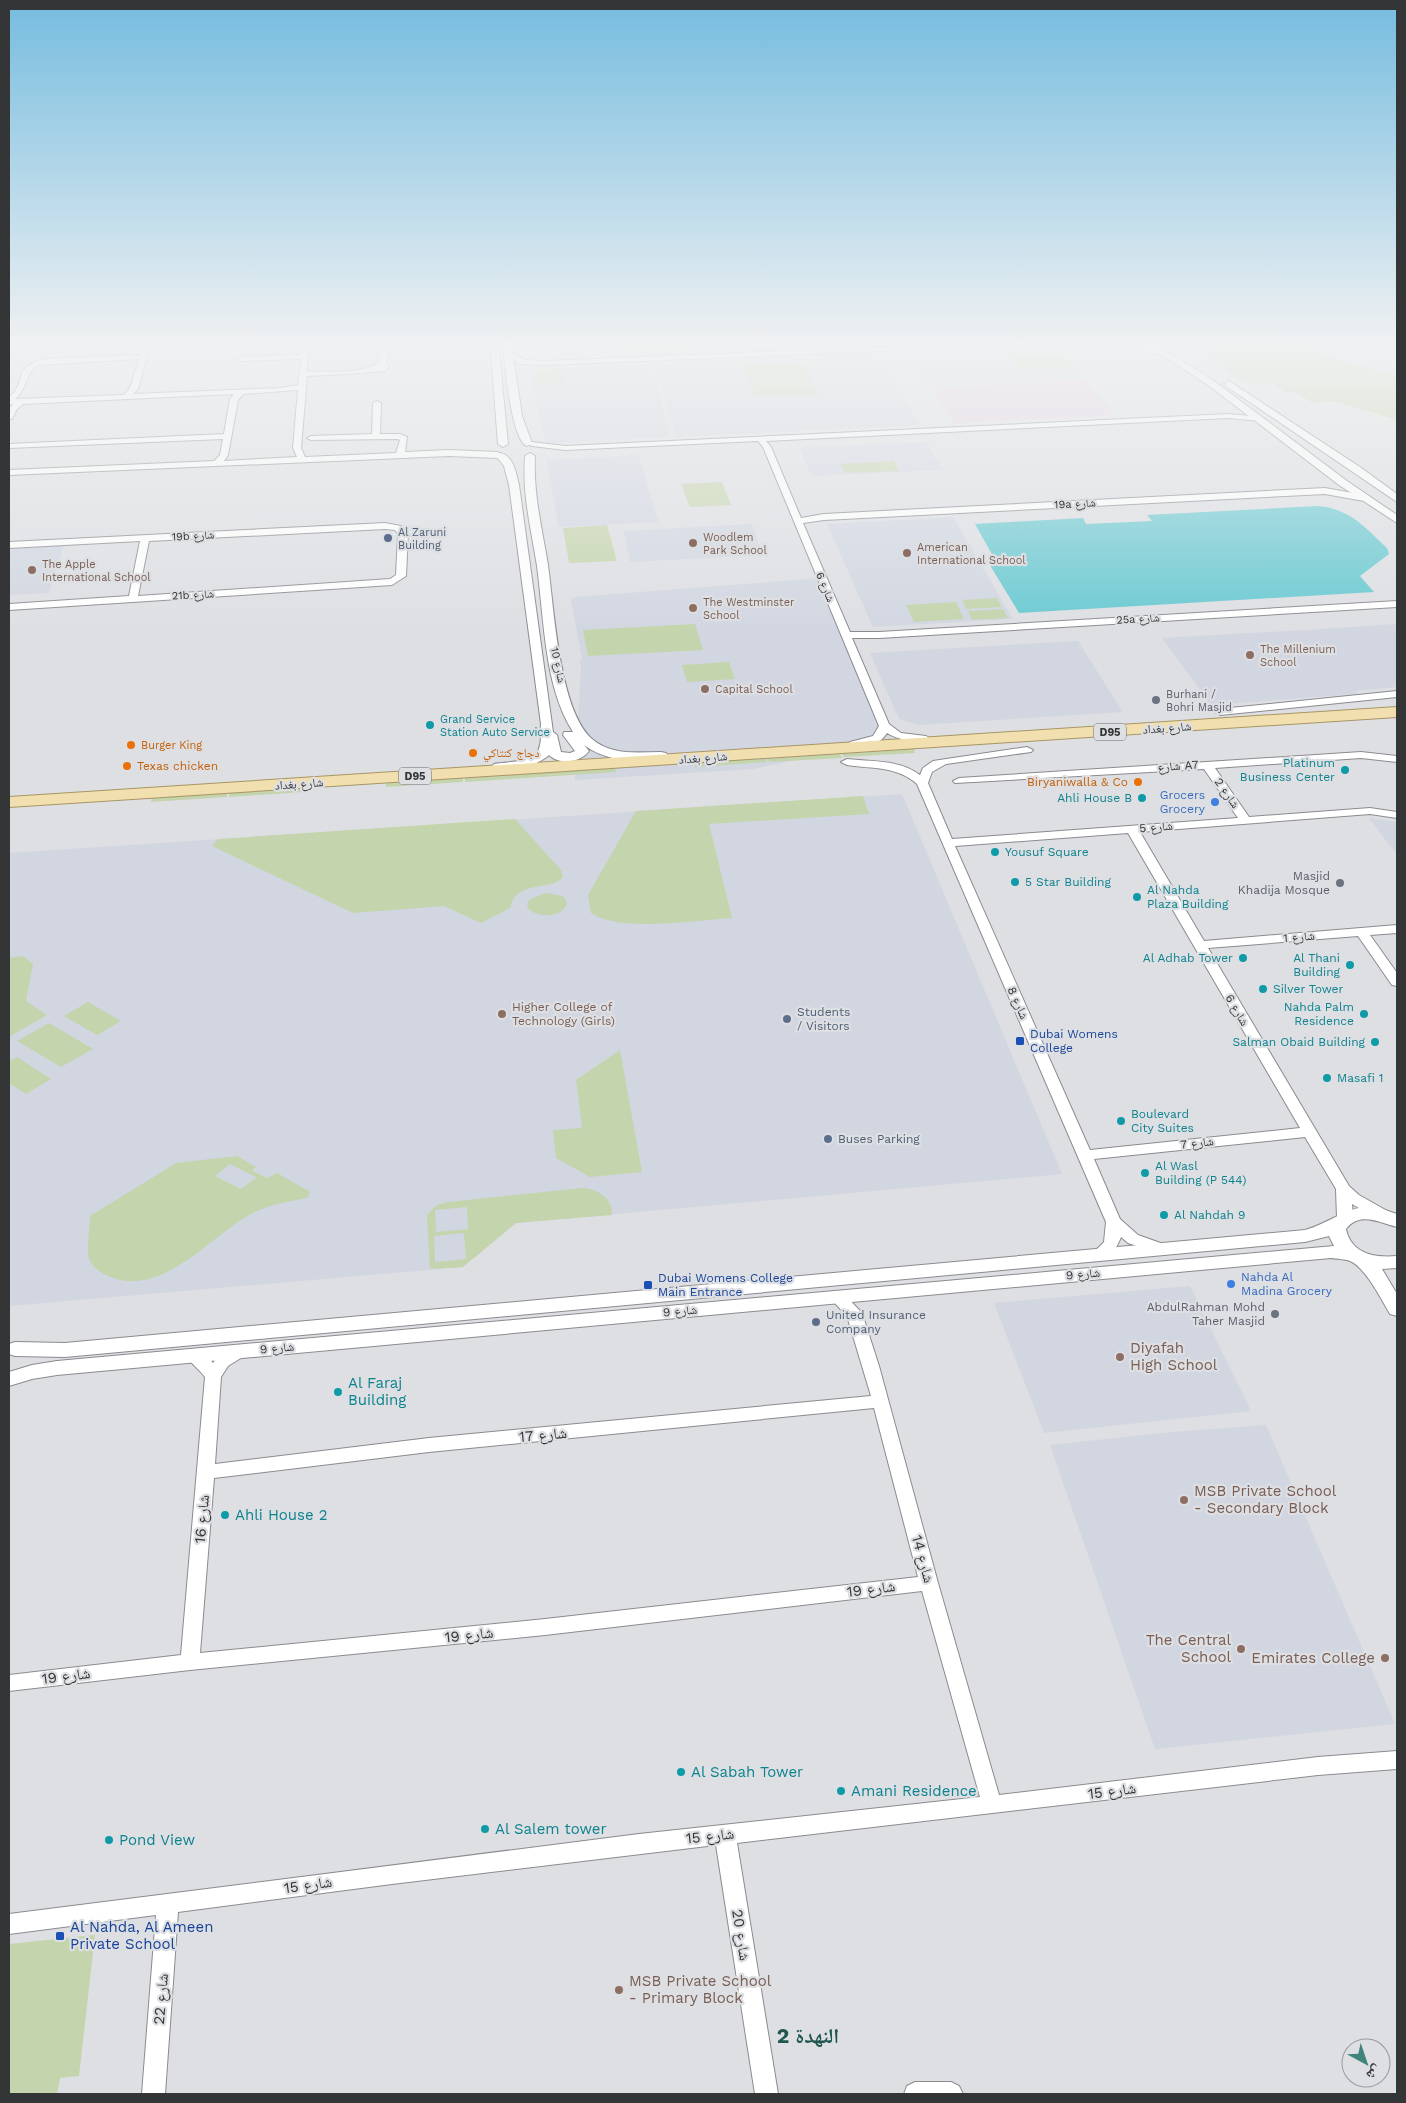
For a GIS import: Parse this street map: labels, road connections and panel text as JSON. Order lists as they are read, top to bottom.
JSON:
{
  "streets": {
    "main road": ["شارع بغداد", "D95"],
    "street": [
      "19a شارع",
      "19b شارع",
      "شارع 6",
      "21b شارع",
      "25a شارع",
      "شارع 10",
      "شارع A7",
      "شارع 2",
      "شارع 5",
      "شارع 1",
      "شارع 8",
      "شارع 7",
      "شارع 9",
      "شارع 17",
      "شارع 16",
      "شارع 14",
      "شارع 19",
      "شارع 15",
      "شارع 20",
      "شارع 22"
    ]
  },
  "crossings": [
    ["19a شارع", "شارع 6"],
    ["19b شارع", "21b شارع"],
    ["شارع 6", "25a شارع"],
    ["شارع 6", "شارع 5"],
    ["شارع 6", "شارع 1"],
    ["شارع 6", "شارع 7"],
    ["شارع 6", "شارع 9"],
    ["شارع 10", "شارع بغداد"],
    ["شارع A7", "شارع 2"],
    ["شارع 2", "شارع 5"],
    ["شارع 5", "شارع 8"],
    ["شارع 8", "شارع 7"],
    ["شارع 8", "شارع 9"],
    ["شارع 9", "شارع 14"],
    ["شارع 17", "شارع 16"],
    ["شارع 17", "شارع 14"],
    ["شارع 16", "شارع 19"],
    ["شارع 14", "شارع 19"],
    ["شارع 14", "شارع 15"],
    ["شارع 15", "شارع 20"],
    ["شارع 15", "شارع 22"]
  ],
  "districts": ["النهدة 2"],
  "places": {
    "other": [
      "Al Zaruni Building",
      "Woodlem Park School",
      "American International School",
      "The Apple International School",
      "The Westminster School",
      "The Millenium School",
      "Capital School",
      "Burhani / Bohri Masjid",
      "Grand Service Station Auto Service",
      "Burger King",
      "دجاج كنتاكي",
      "Texas chicken",
      "Platinum Business Center",
      "Biryaniwalla & Co",
      "Ahli House B",
      "Grocers Grocery",
      "Yousuf Square",
      "5 Star Building",
      "Masjid Khadija Mosque",
      "Al Nahda Plaza Building",
      "Al Adhab Tower",
      "Al Thani Building",
      "Silver Tower",
      "Higher College of Technology (Girls)",
      "Nahda Palm Residence",
      "Students / Visitors",
      "Salman Obaid Building",
      "Masafi 1",
      "Boulevard City Suites",
      "Buses Parking",
      "Al Wasl Building (P 544)",
      "Al Nahdah 9",
      "Nahda Al Madina Grocery",
      "AbdulRahman Mohd Taher Masjid",
      "United Insurance Company",
      "Diyafah High School",
      "Al Faraj Building",
      "MSB Private School - Secondary Block",
      "Ahli House 2",
      "The Central School",
      "Emirates College",
      "Al Sabah Tower",
      "Amani Residence",
      "Al Salem tower",
      "Pond View",
      "MSB Private School - Primary Block"
    ],
    "transit": ["Dubai Womens College", "Dubai Womens College Main Entrance", "Al Nahda, Al Ameen Private School"]
  },
  "north": "bottom right"
}
